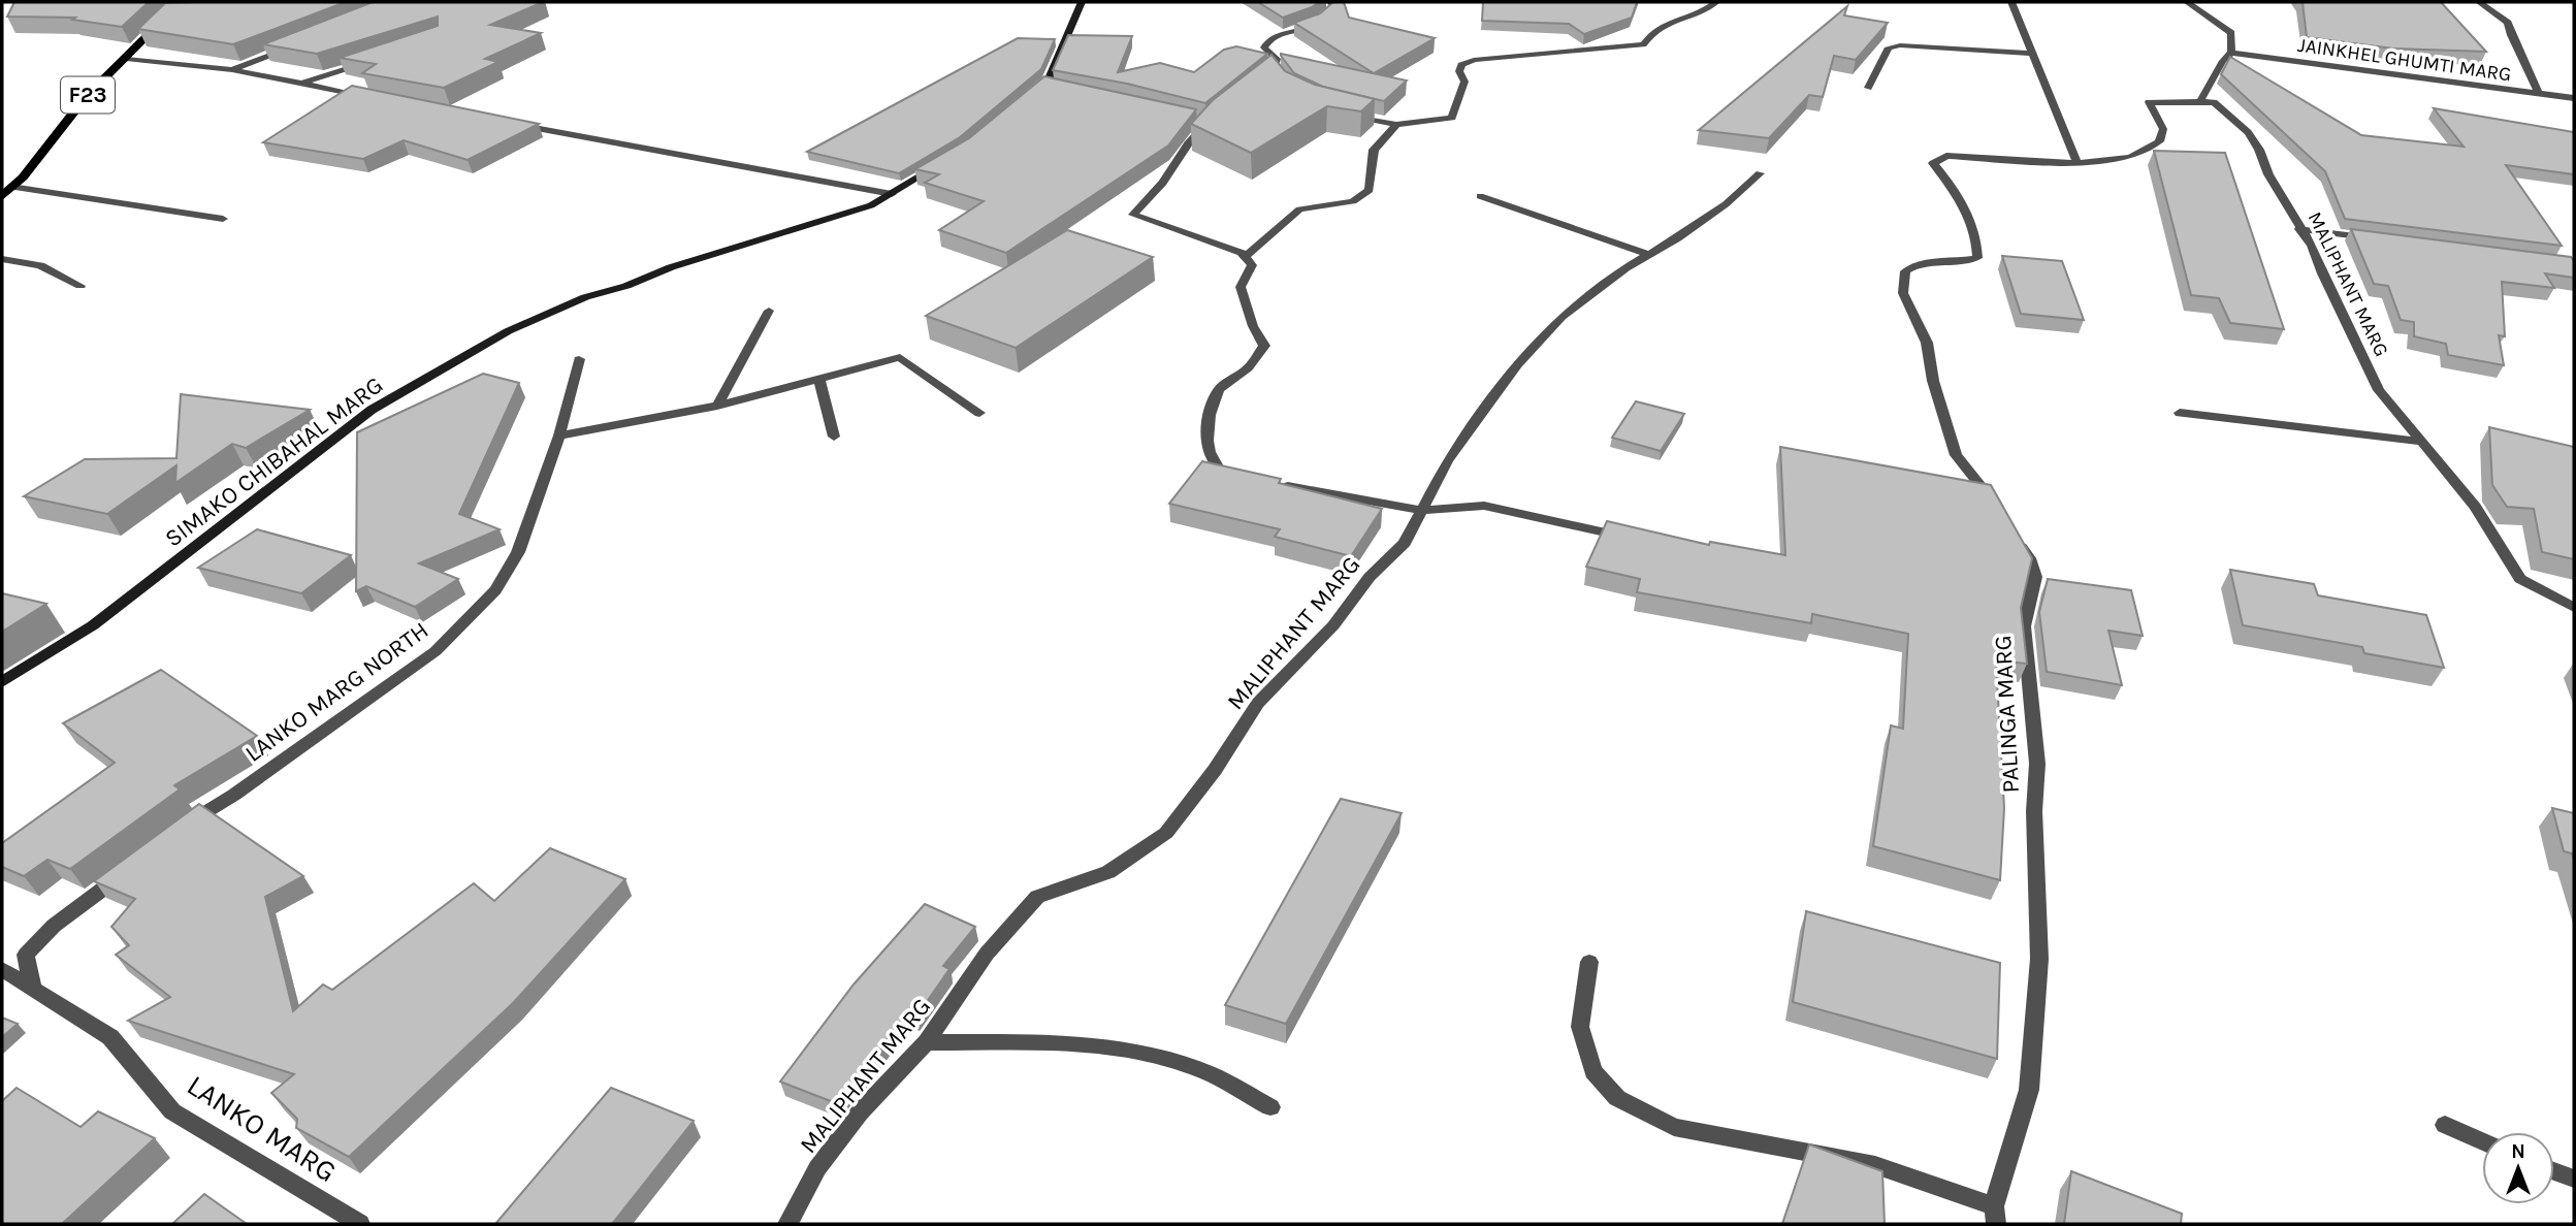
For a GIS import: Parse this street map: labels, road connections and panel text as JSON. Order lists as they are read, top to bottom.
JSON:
{
  "streets": {
    "main road": ["F23", "SIMAKO CHIBAHAL MARG"],
    "street": [
      "JAINKHEL GHUMTI MARG",
      "MALIPHANT MARG",
      "LANKO MARG NORTH",
      "PALINGA MARG",
      "LANKO MARG"
    ]
  },
  "north": "top"
}
